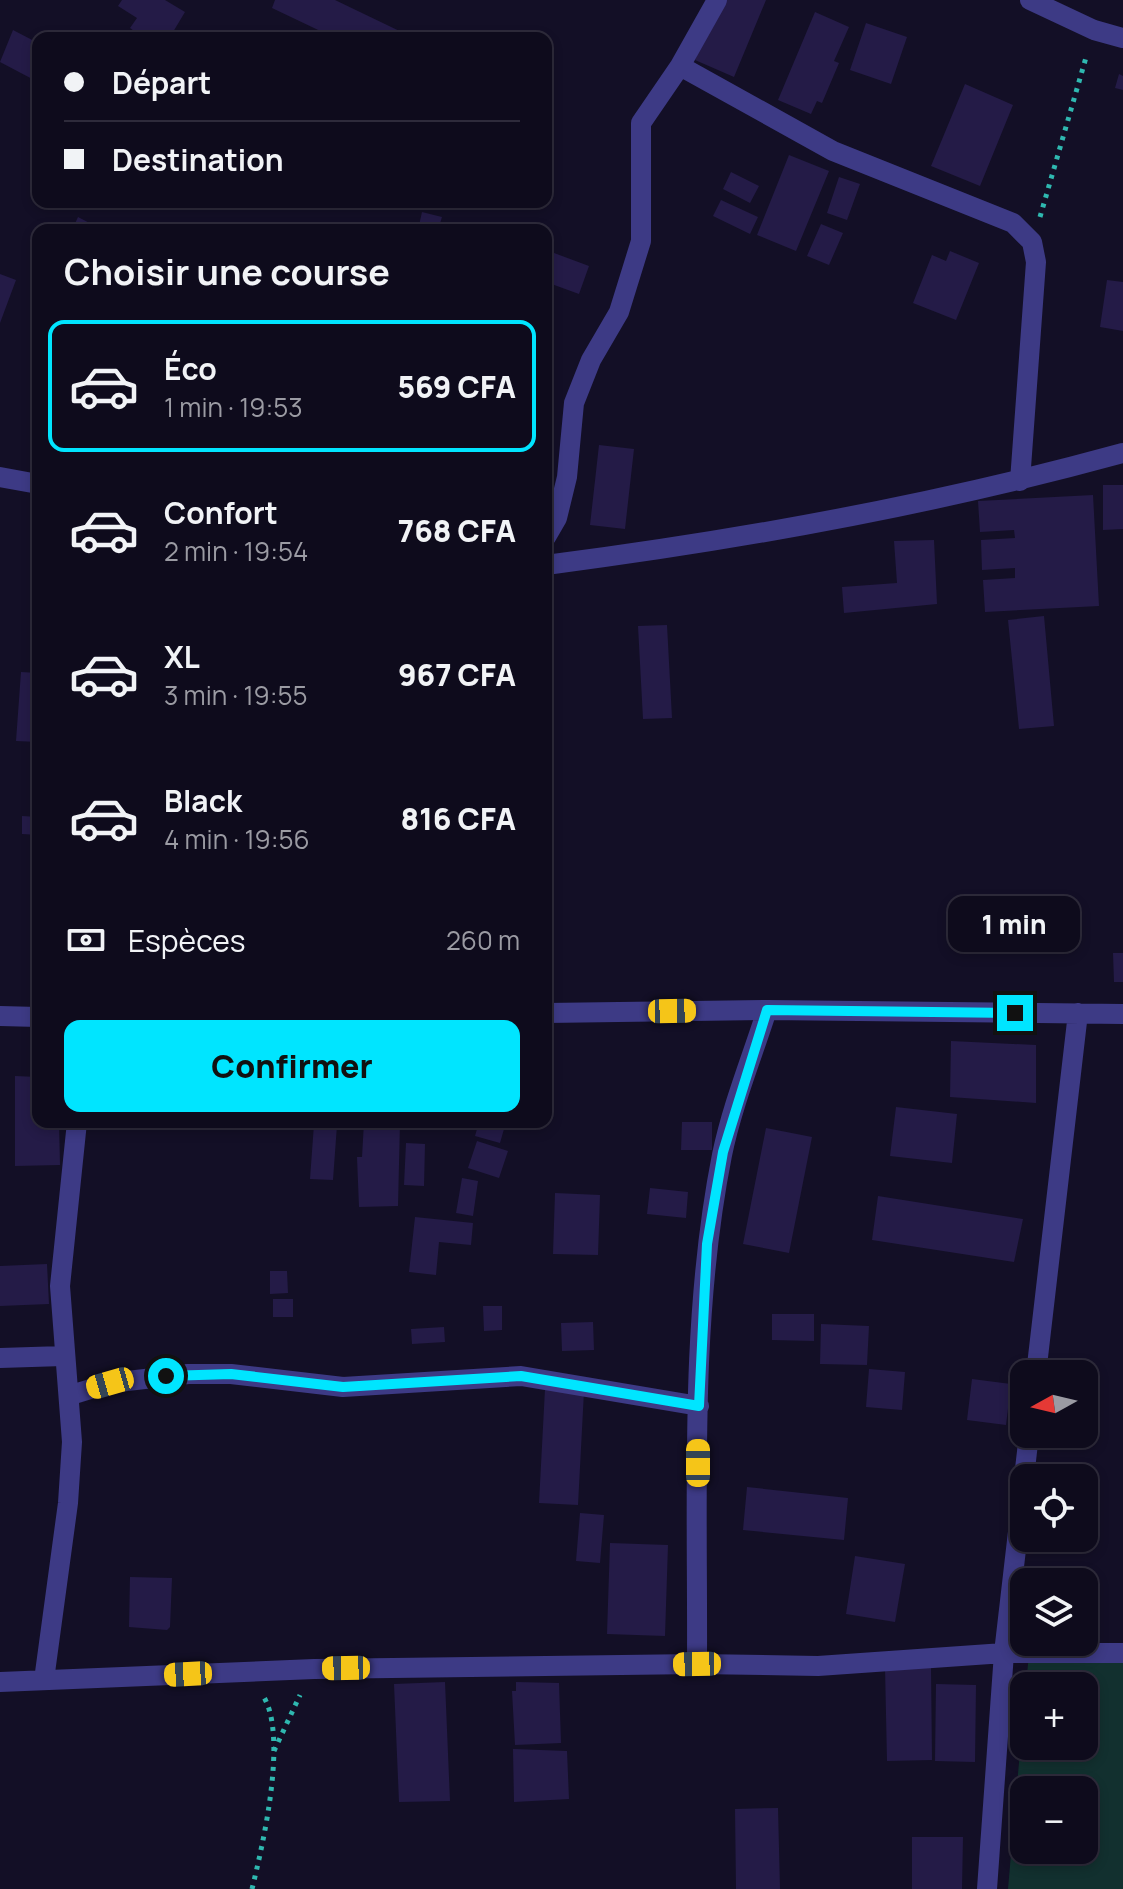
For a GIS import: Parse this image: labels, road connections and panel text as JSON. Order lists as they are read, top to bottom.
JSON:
{
  "north": "left",
  "page": {
    "banner": ["Départ", "Destination"],
    "heading": "Choisir une course",
    "list": [
      {
        "name": "Éco",
        "note": "1 min · 19:53",
        "value": "569 CFA"
      },
      {
        "name": "Confort",
        "note": "2 min · 19:54",
        "value": "768 CFA"
      },
      {
        "name": "XL",
        "note": "3 min · 19:55",
        "value": "967 CFA"
      },
      {
        "name": "Black",
        "note": "4 min · 19:56",
        "value": "816 CFA"
      }
    ],
    "bubble": "1 min",
    "pay": ["Espèces", "260 m"],
    "buttons": "Confirmer",
    "map_buttons": ["+", "−"]
  }
}
